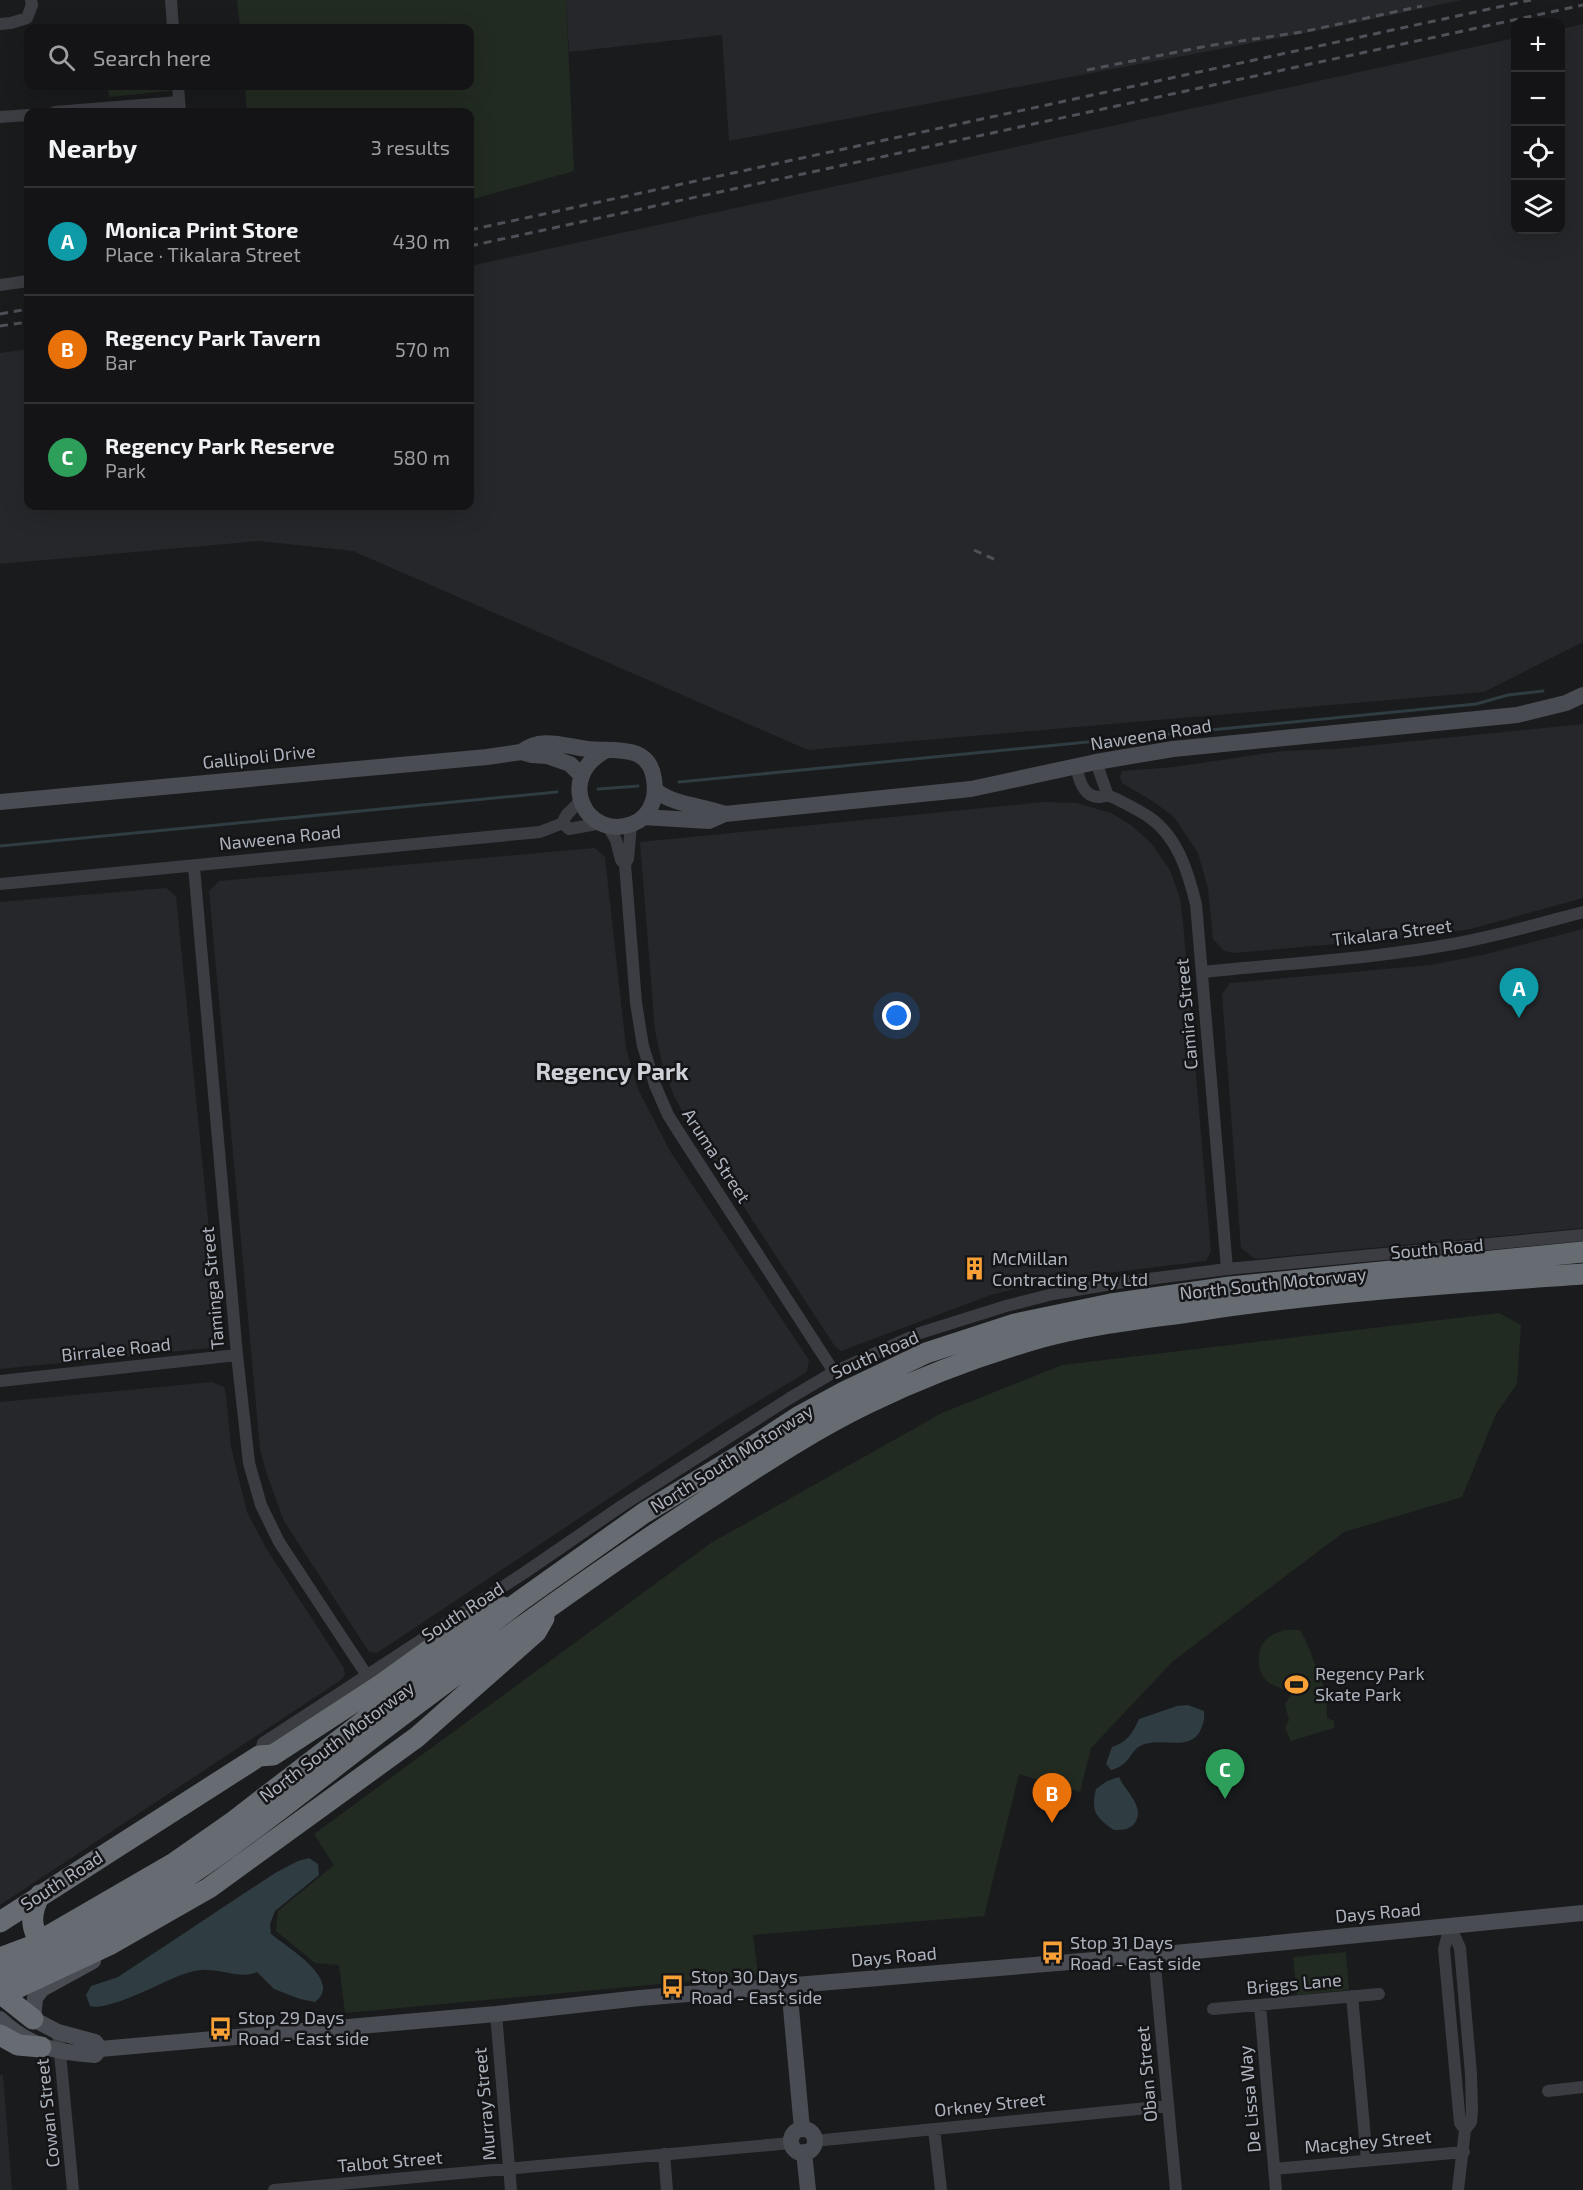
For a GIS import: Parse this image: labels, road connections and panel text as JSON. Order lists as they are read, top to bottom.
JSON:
{
  "streets": {
    "highway": ["South Road", "North South Motorway"],
    "street": [
      "Naweena Road",
      "Gallipoli Drive",
      "Tikalara Street",
      "Camira Street",
      "Aruma Street",
      "Taminga Street",
      "Birralee Road",
      "Days Road",
      "Briggs Lane",
      "Oban Street",
      "De Lissa Way",
      "Murray Street",
      "Orkney Street",
      "Cowan Street",
      "Macghey Street",
      "Talbot Street"
    ]
  },
  "crossings": [
    ["Naweena Road", "Gallipoli Drive"],
    ["Naweena Road", "Camira Street"],
    ["Naweena Road", "Aruma Street"],
    ["Naweena Road", "Taminga Street"],
    ["Gallipoli Drive", "Aruma Street"],
    ["Tikalara Street", "Camira Street"],
    ["Camira Street", "South Road"],
    ["Aruma Street", "South Road"],
    ["South Road", "Taminga Street"],
    ["Taminga Street", "Birralee Road"],
    ["Days Road", "Oban Street"],
    ["Days Road", "Murray Street"],
    ["Days Road", "Cowan Street"],
    ["Briggs Lane", "De Lissa Way"],
    ["Oban Street", "Orkney Street"],
    ["De Lissa Way", "Macghey Street"],
    ["Murray Street", "Orkney Street"],
    ["Murray Street", "Talbot Street"],
    ["Orkney Street", "Talbot Street"]
  ],
  "districts": ["Regency Park"],
  "places": {
    "building": ["McMillan Contracting Pty Ltd"],
    "sports": ["Regency Park Skate Park"],
    "bus stop": ["Stop 31 Days Road - East side", "Stop 30 Days Road - East side", "Stop 29 Days Road - East side"]
  },
  "page": {
    "map_buttons": ["+", "−"],
    "search": "Search here",
    "heading": ["Nearby", "3 results"],
    "list": [
      {
        "mark": "A",
        "name": "Monica Print Store",
        "note": "Place · Tikalara Street",
        "value": "430 m"
      },
      {
        "mark": "B",
        "name": "Regency Park Tavern",
        "note": "Bar",
        "value": "570 m"
      },
      {
        "mark": "C",
        "name": "Regency Park Reserve",
        "note": "Park",
        "value": "580 m"
      }
    ],
    "pins": ["A", "C", "B"]
  }
}
